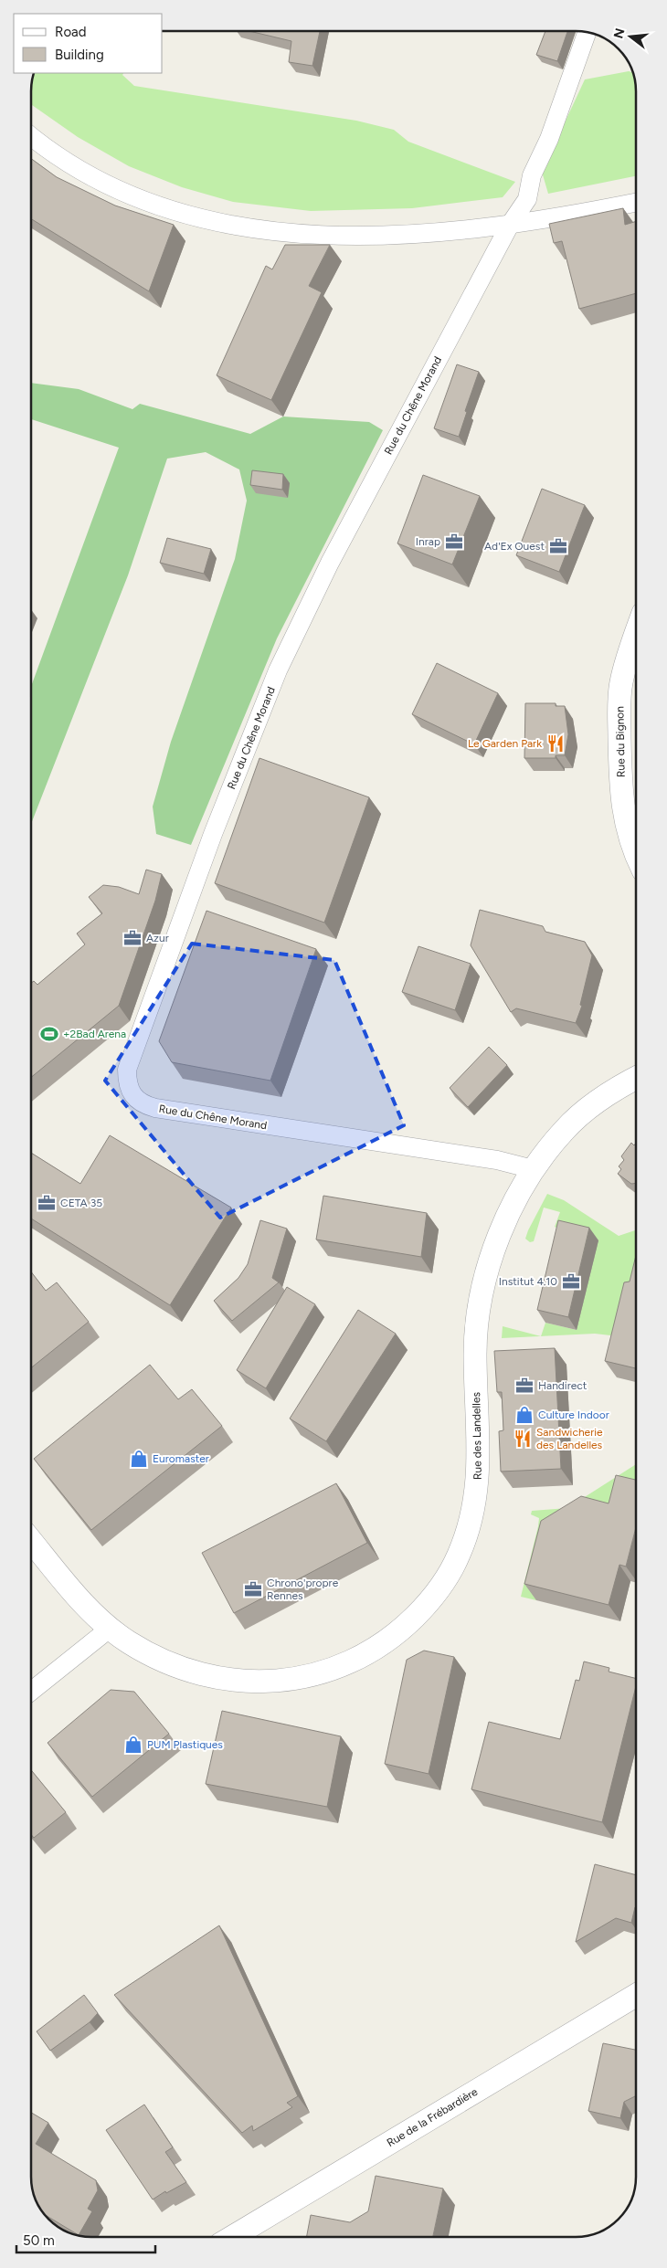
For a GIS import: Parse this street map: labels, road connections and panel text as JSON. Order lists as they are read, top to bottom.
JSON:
{
  "streets": {
    "street": [
      "Rue du Chêne Morand",
      "Rue du Bignon",
      "Rue des Landelles",
      "Rue de la Frébardière"
    ]
  },
  "crossings": [
    ["Rue du Chêne Morand", "Rue des Landelles"]
  ],
  "places": {
    "office": [
      "Inrap",
      "Ad'Ex Ouest",
      "Azur",
      "CETA 35",
      "Institut 4.10",
      "Handirect",
      "Chrono'propre Rennes"
    ],
    "restaurant": ["Le Garden Park", "Sandwicherie des Landelles"],
    "sports": ["+2Bad Arena"],
    "shop": ["Culture Indoor", "Euromaster", "PUM Plastiques"]
  },
  "legend": ["Road", "Building"],
  "scale_bar": "50 m",
  "north": "left"
}
